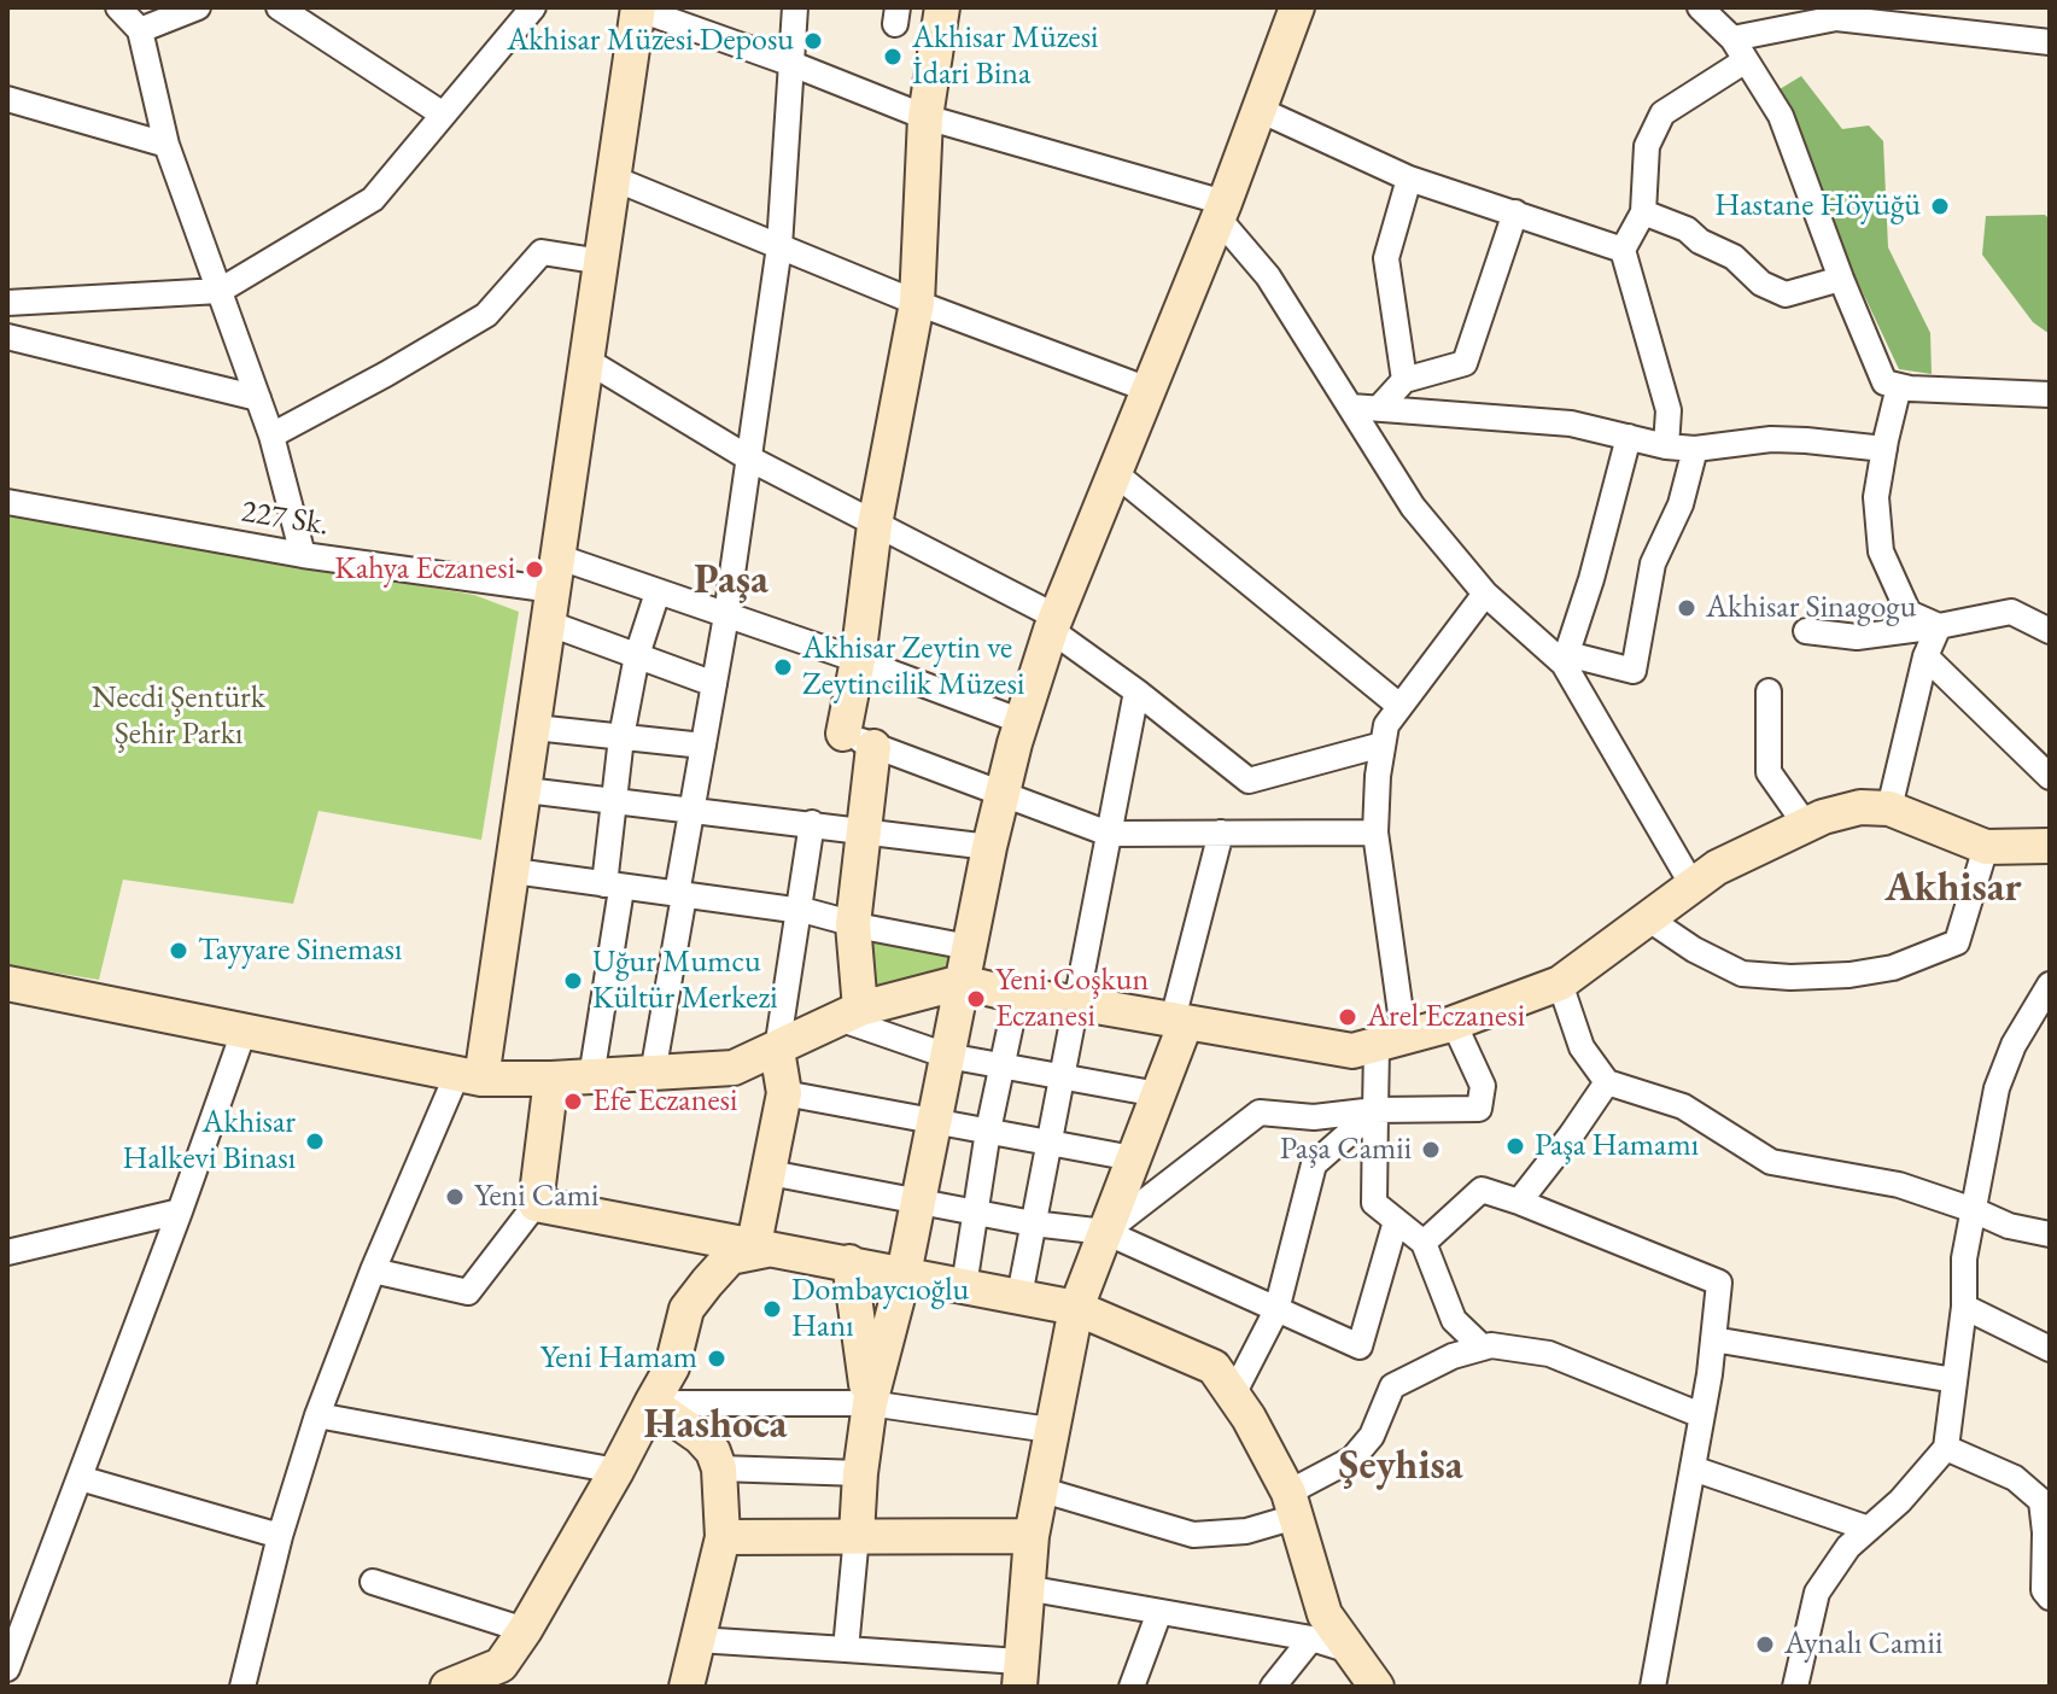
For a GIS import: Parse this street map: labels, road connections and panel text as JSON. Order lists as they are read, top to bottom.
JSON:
{
  "streets": {
    "street": ["227 Sk."]
  },
  "districts": [
    "Paşa",
    "Akhisar",
    "Hashoca",
    "Şeyhisa"
  ],
  "parks": ["Necdi Şentürk Şehir Parkı"],
  "places": [
    "Akhisar Müzesi Deposu",
    "Akhisar Müzesi İdari Bina",
    "Hastane Höyüğü",
    "Kahya Eczanesi",
    "Akhisar Sinagogu",
    "Akhisar Zeytin ve Zeytincilik Müzesi",
    "Tayyare Sineması",
    "Uğur Mumcu Kültür Merkezi",
    "Yeni Coşkun Eczanesi",
    "Arel Eczanesi",
    "Efe Eczanesi",
    "Akhisar Halkevi Binası",
    "Paşa Hamamı",
    "Paşa Camii",
    "Yeni Cami",
    "Dombaycıoğlu Hanı",
    "Yeni Hamam",
    "Aynalı Camii"
  ]
}
